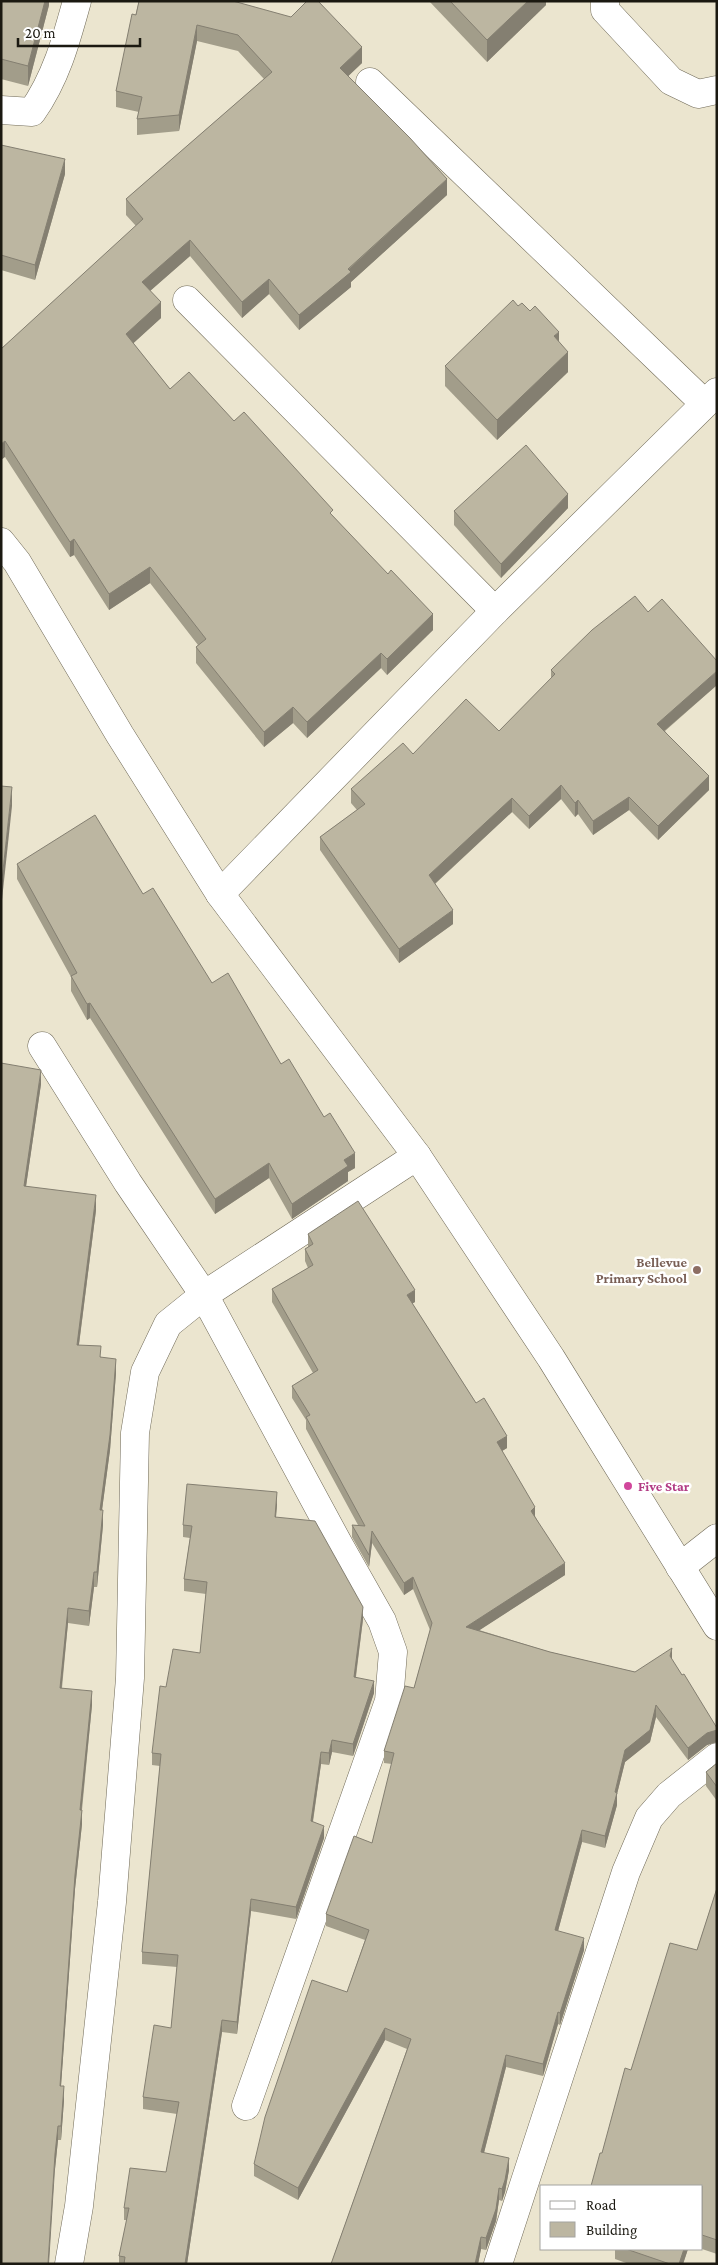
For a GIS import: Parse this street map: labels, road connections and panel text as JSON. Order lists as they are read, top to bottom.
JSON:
{
  "places": ["Bellevue Primary School", "Five Star"],
  "legend": ["Road", "Building"],
  "scale_bar": "20 m"
}
